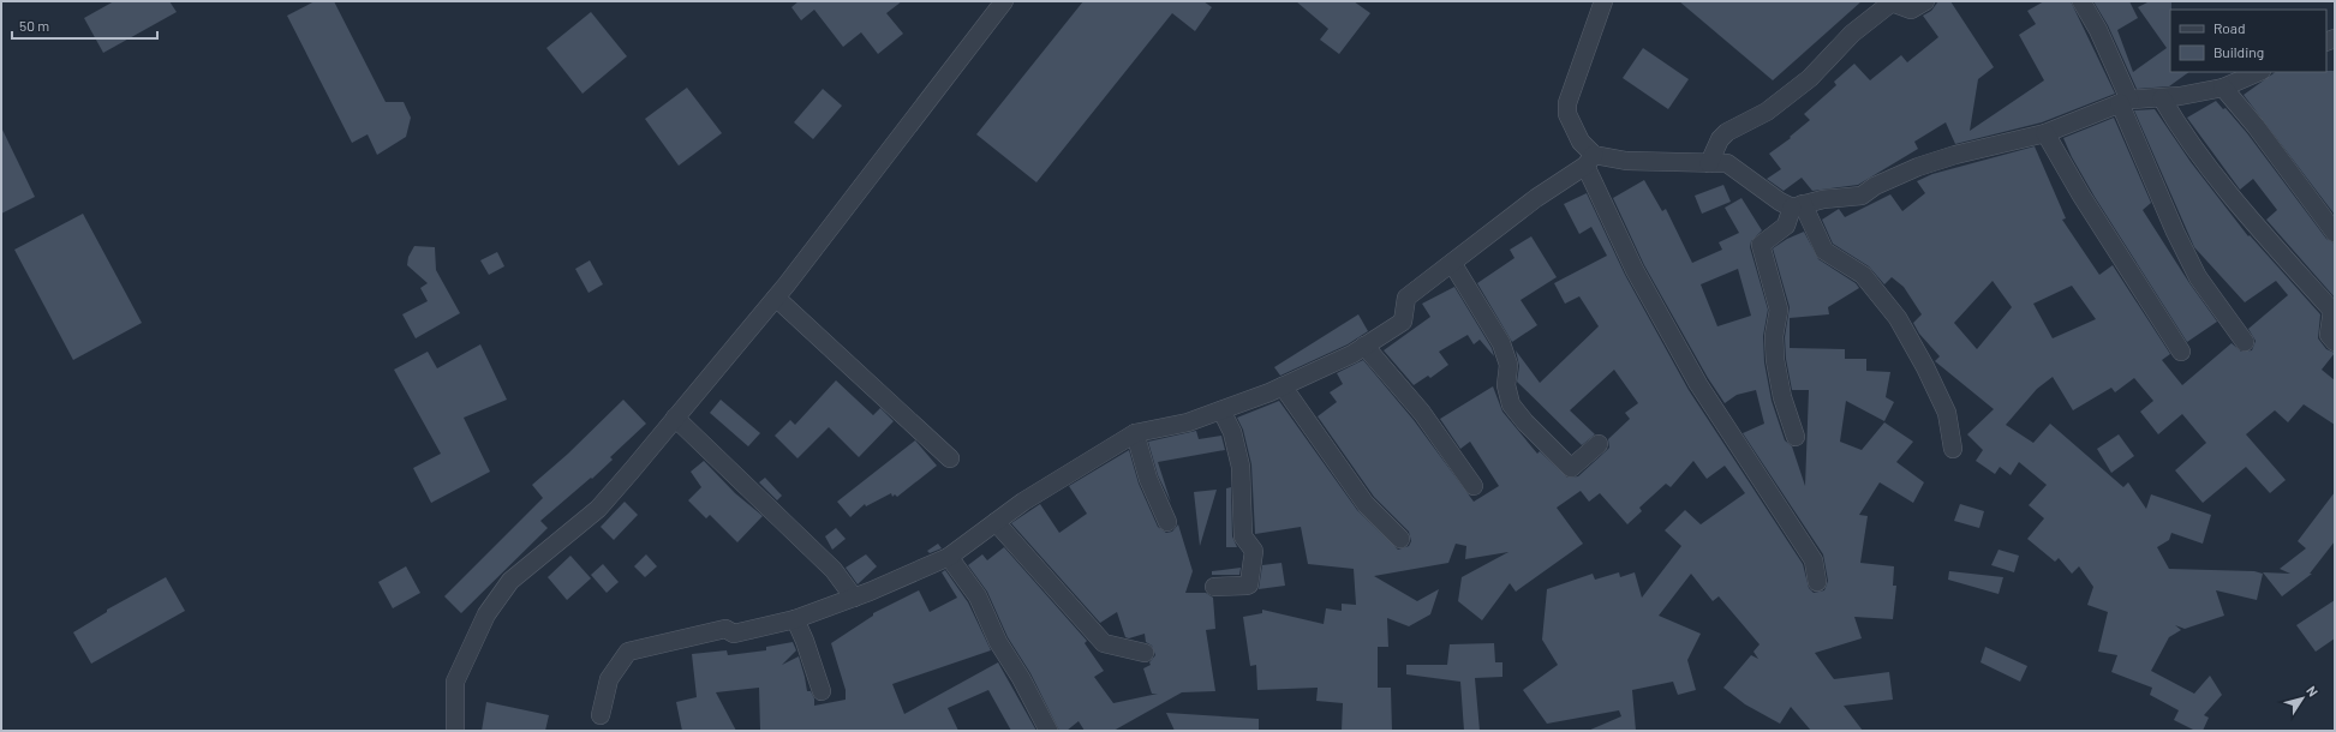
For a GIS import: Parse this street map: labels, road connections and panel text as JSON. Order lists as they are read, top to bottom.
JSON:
{
  "legend": ["Road", "Building"],
  "scale_bar": "50 m",
  "north": "top right"
}
